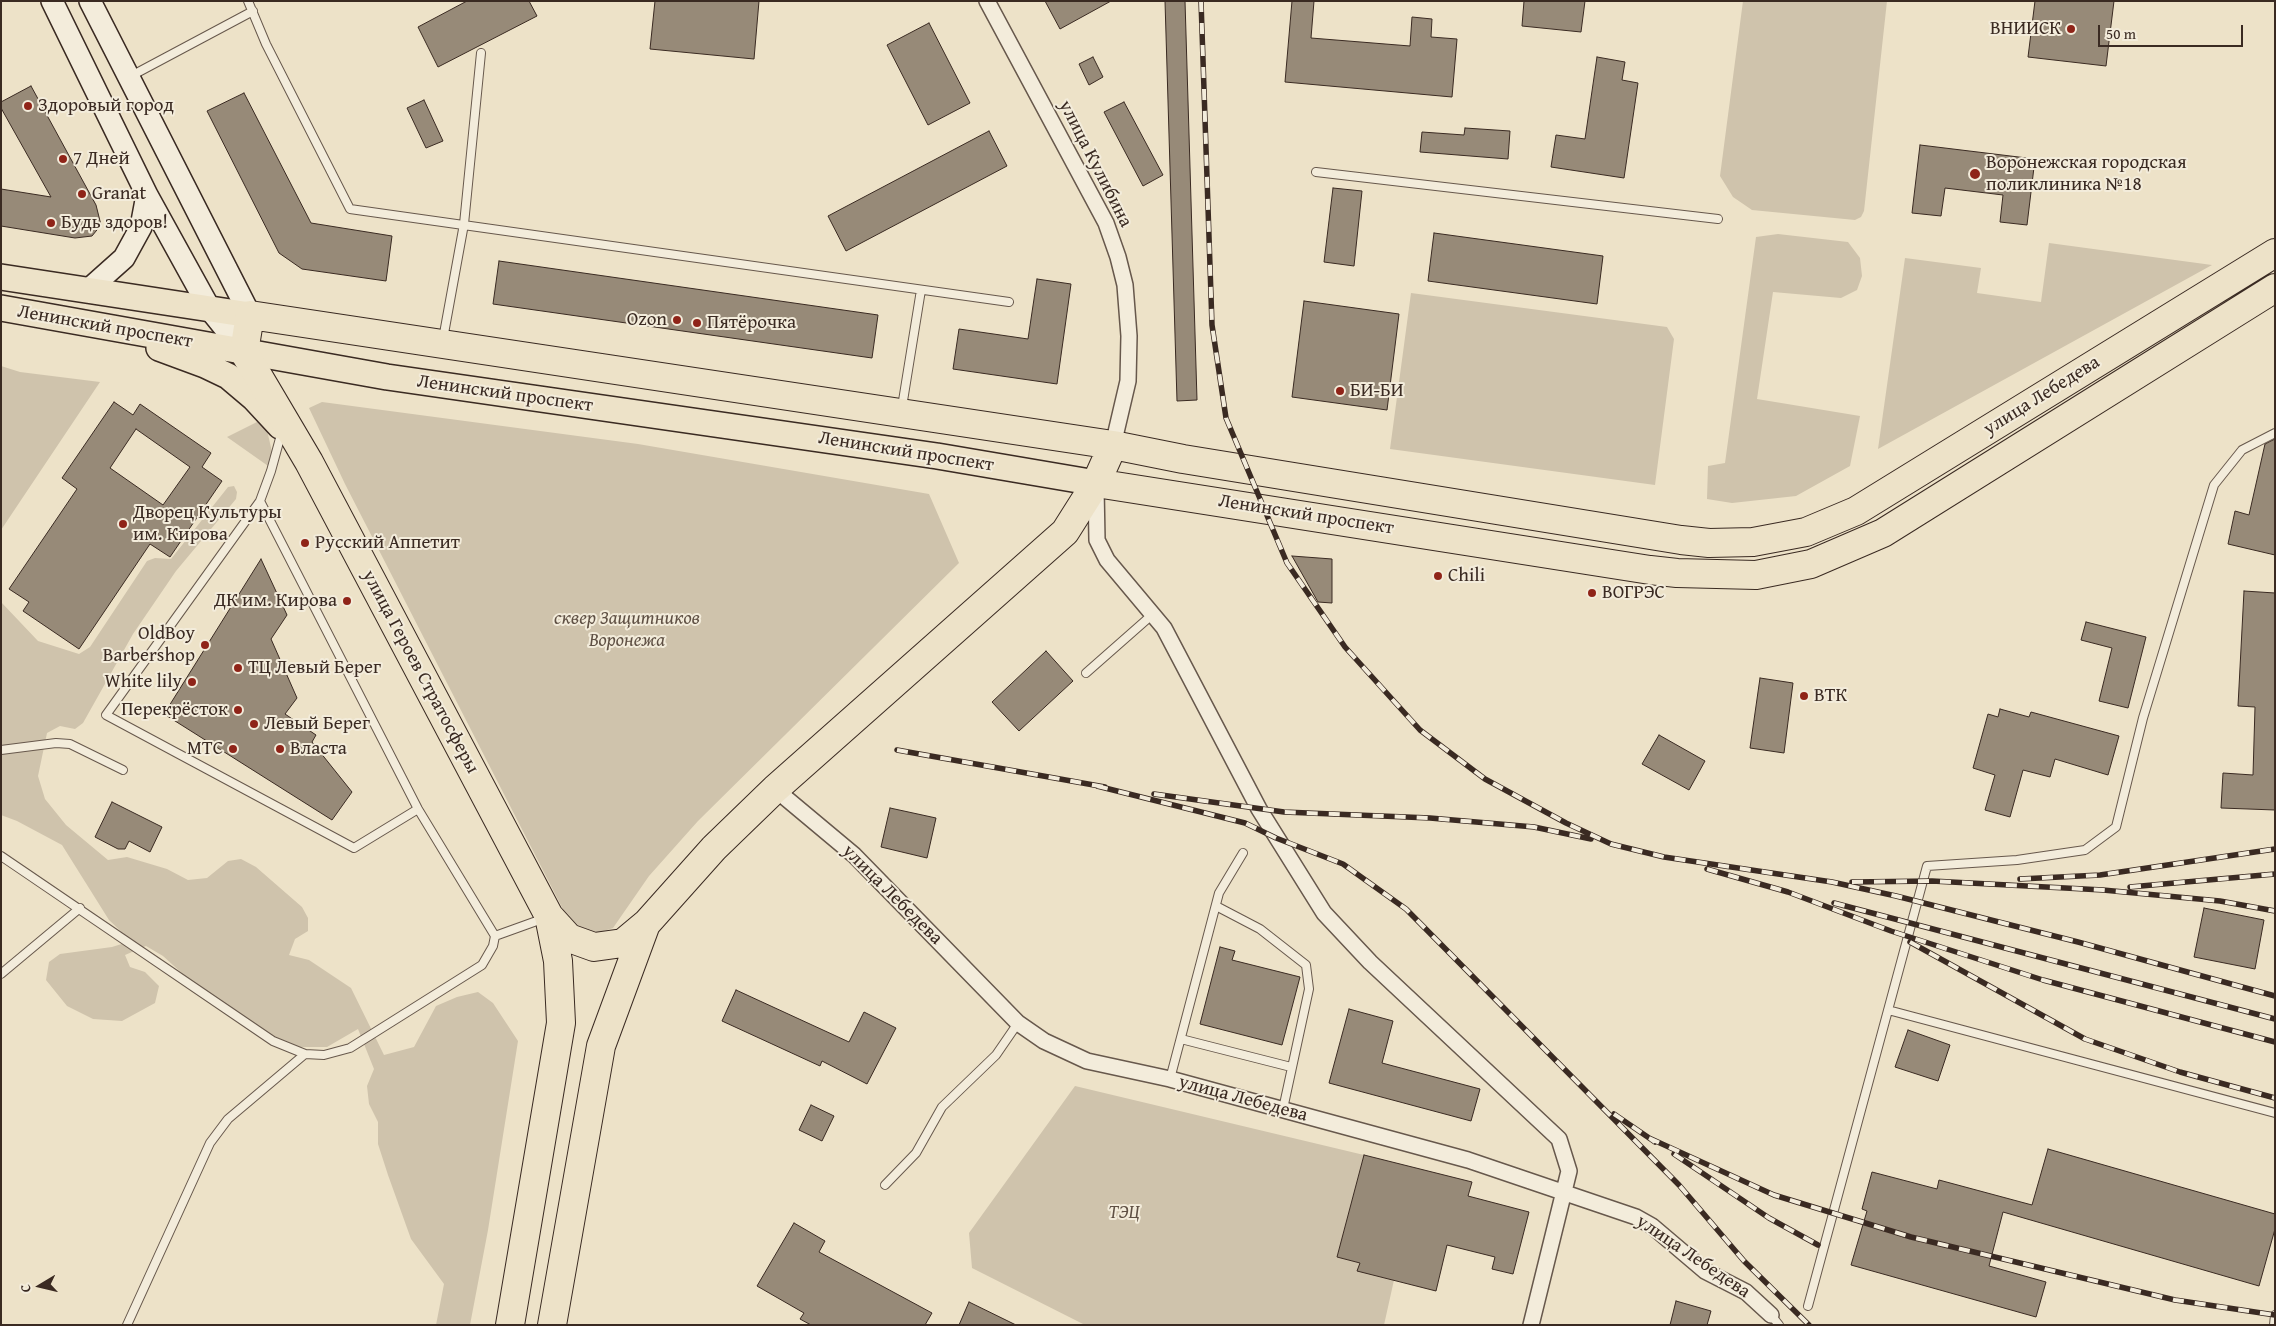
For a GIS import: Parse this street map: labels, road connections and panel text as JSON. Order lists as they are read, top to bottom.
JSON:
{
  "streets": {
    "highway": ["Ленинский проспект", "улица Лебедева", "улица Героев Стратосферы"],
    "street": ["улица Кулибина"]
  },
  "crossings": [
    ["улица Кулибина", "Ленинский проспект"],
    ["Ленинский проспект", "улица Лебедева"],
    ["Ленинский проспект", "улица Героев Стратосферы"]
  ],
  "parks": ["сквер Защитников Воронежа", "ТЭЦ"],
  "places": [
    "ВНИИСК",
    "Здоровый город",
    "7 Дней",
    "Воронежская городская поликлиника №18",
    "Granat",
    "Будь здоров!",
    "Ozon",
    "Пятёрочка",
    "БИ-БИ",
    "Дворец Культуры им. Кирова",
    "Русский Аппетит",
    "Chili",
    "ВОГРЭС",
    "ДК им. Кирова",
    "OldBoy Barbershop",
    "ТЦ Левый Берег",
    "White lily",
    "ВТК",
    "Перекрёсток",
    "Левый Берег",
    "МТС",
    "Власта"
  ],
  "scale_bar": "50 m",
  "north": "left"
}
